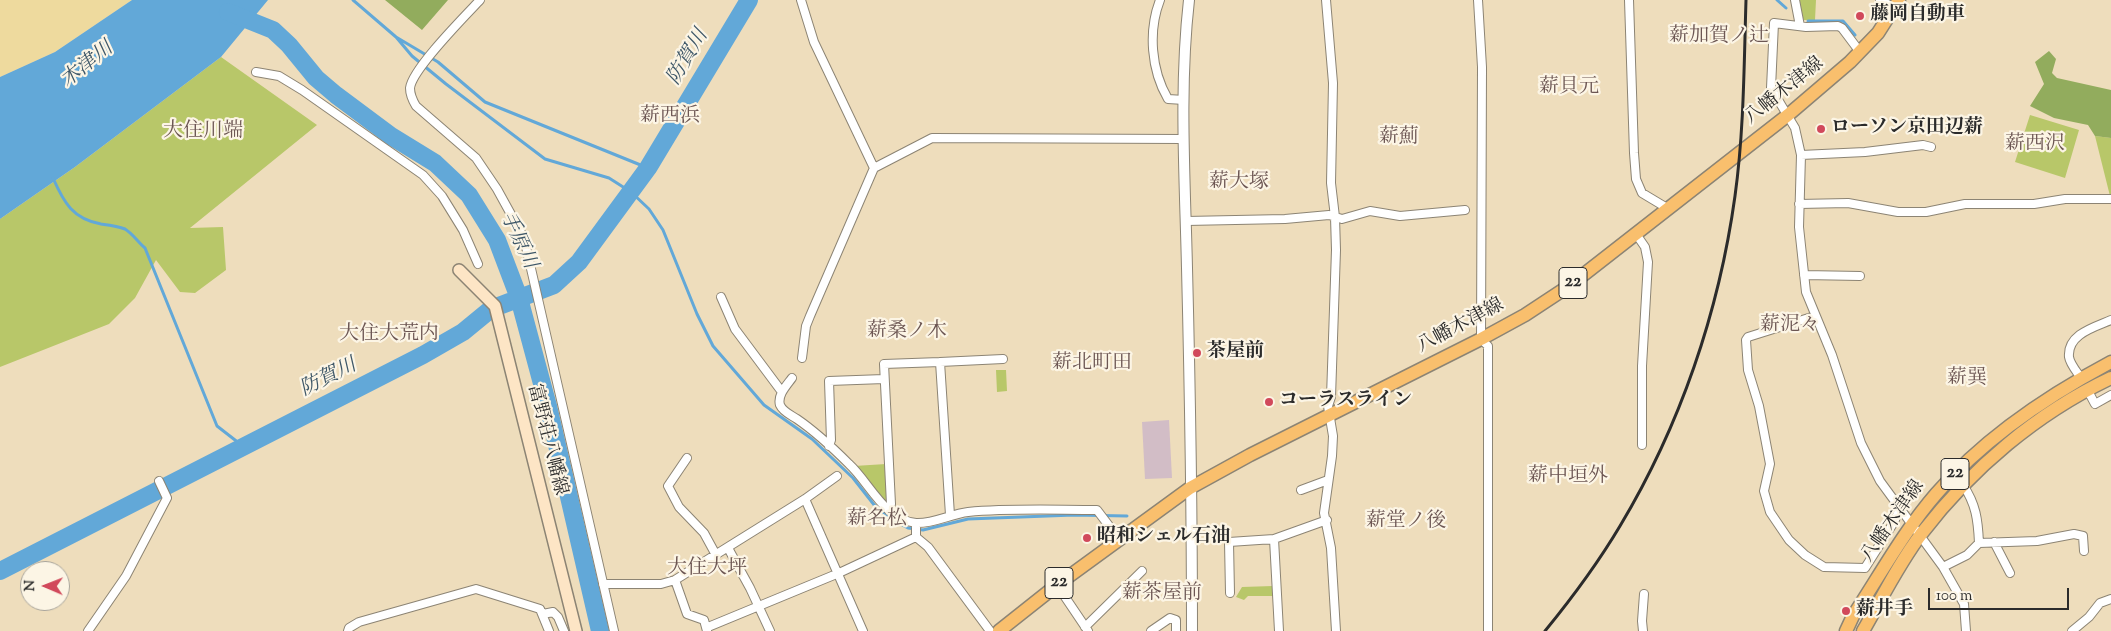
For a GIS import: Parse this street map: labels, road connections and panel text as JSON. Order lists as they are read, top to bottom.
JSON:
{
  "streets": {
    "main road": ["八幡木津線", "22", "富野荘八幡線"]
  },
  "districts": [
    "薪加賀ノ辻",
    "薪貝元",
    "薪西浜",
    "大住川端",
    "薪薊",
    "薪西沢",
    "薪大塚",
    "薪泥々",
    "薪桑ノ木",
    "大住大荒内",
    "薪北町田",
    "薪巽",
    "薪中垣外",
    "薪名松",
    "薪堂ノ後",
    "大住大坪",
    "薪茶屋前"
  ],
  "water": ["防賀川", "木津川", "手原川"],
  "places": [
    "藤岡自動車",
    "ローソン京田辺薪",
    "茶屋前",
    "コーラスライン",
    "昭和シェル石油",
    "薪井手"
  ],
  "scale_bar": "100 m",
  "north": "left"
}
